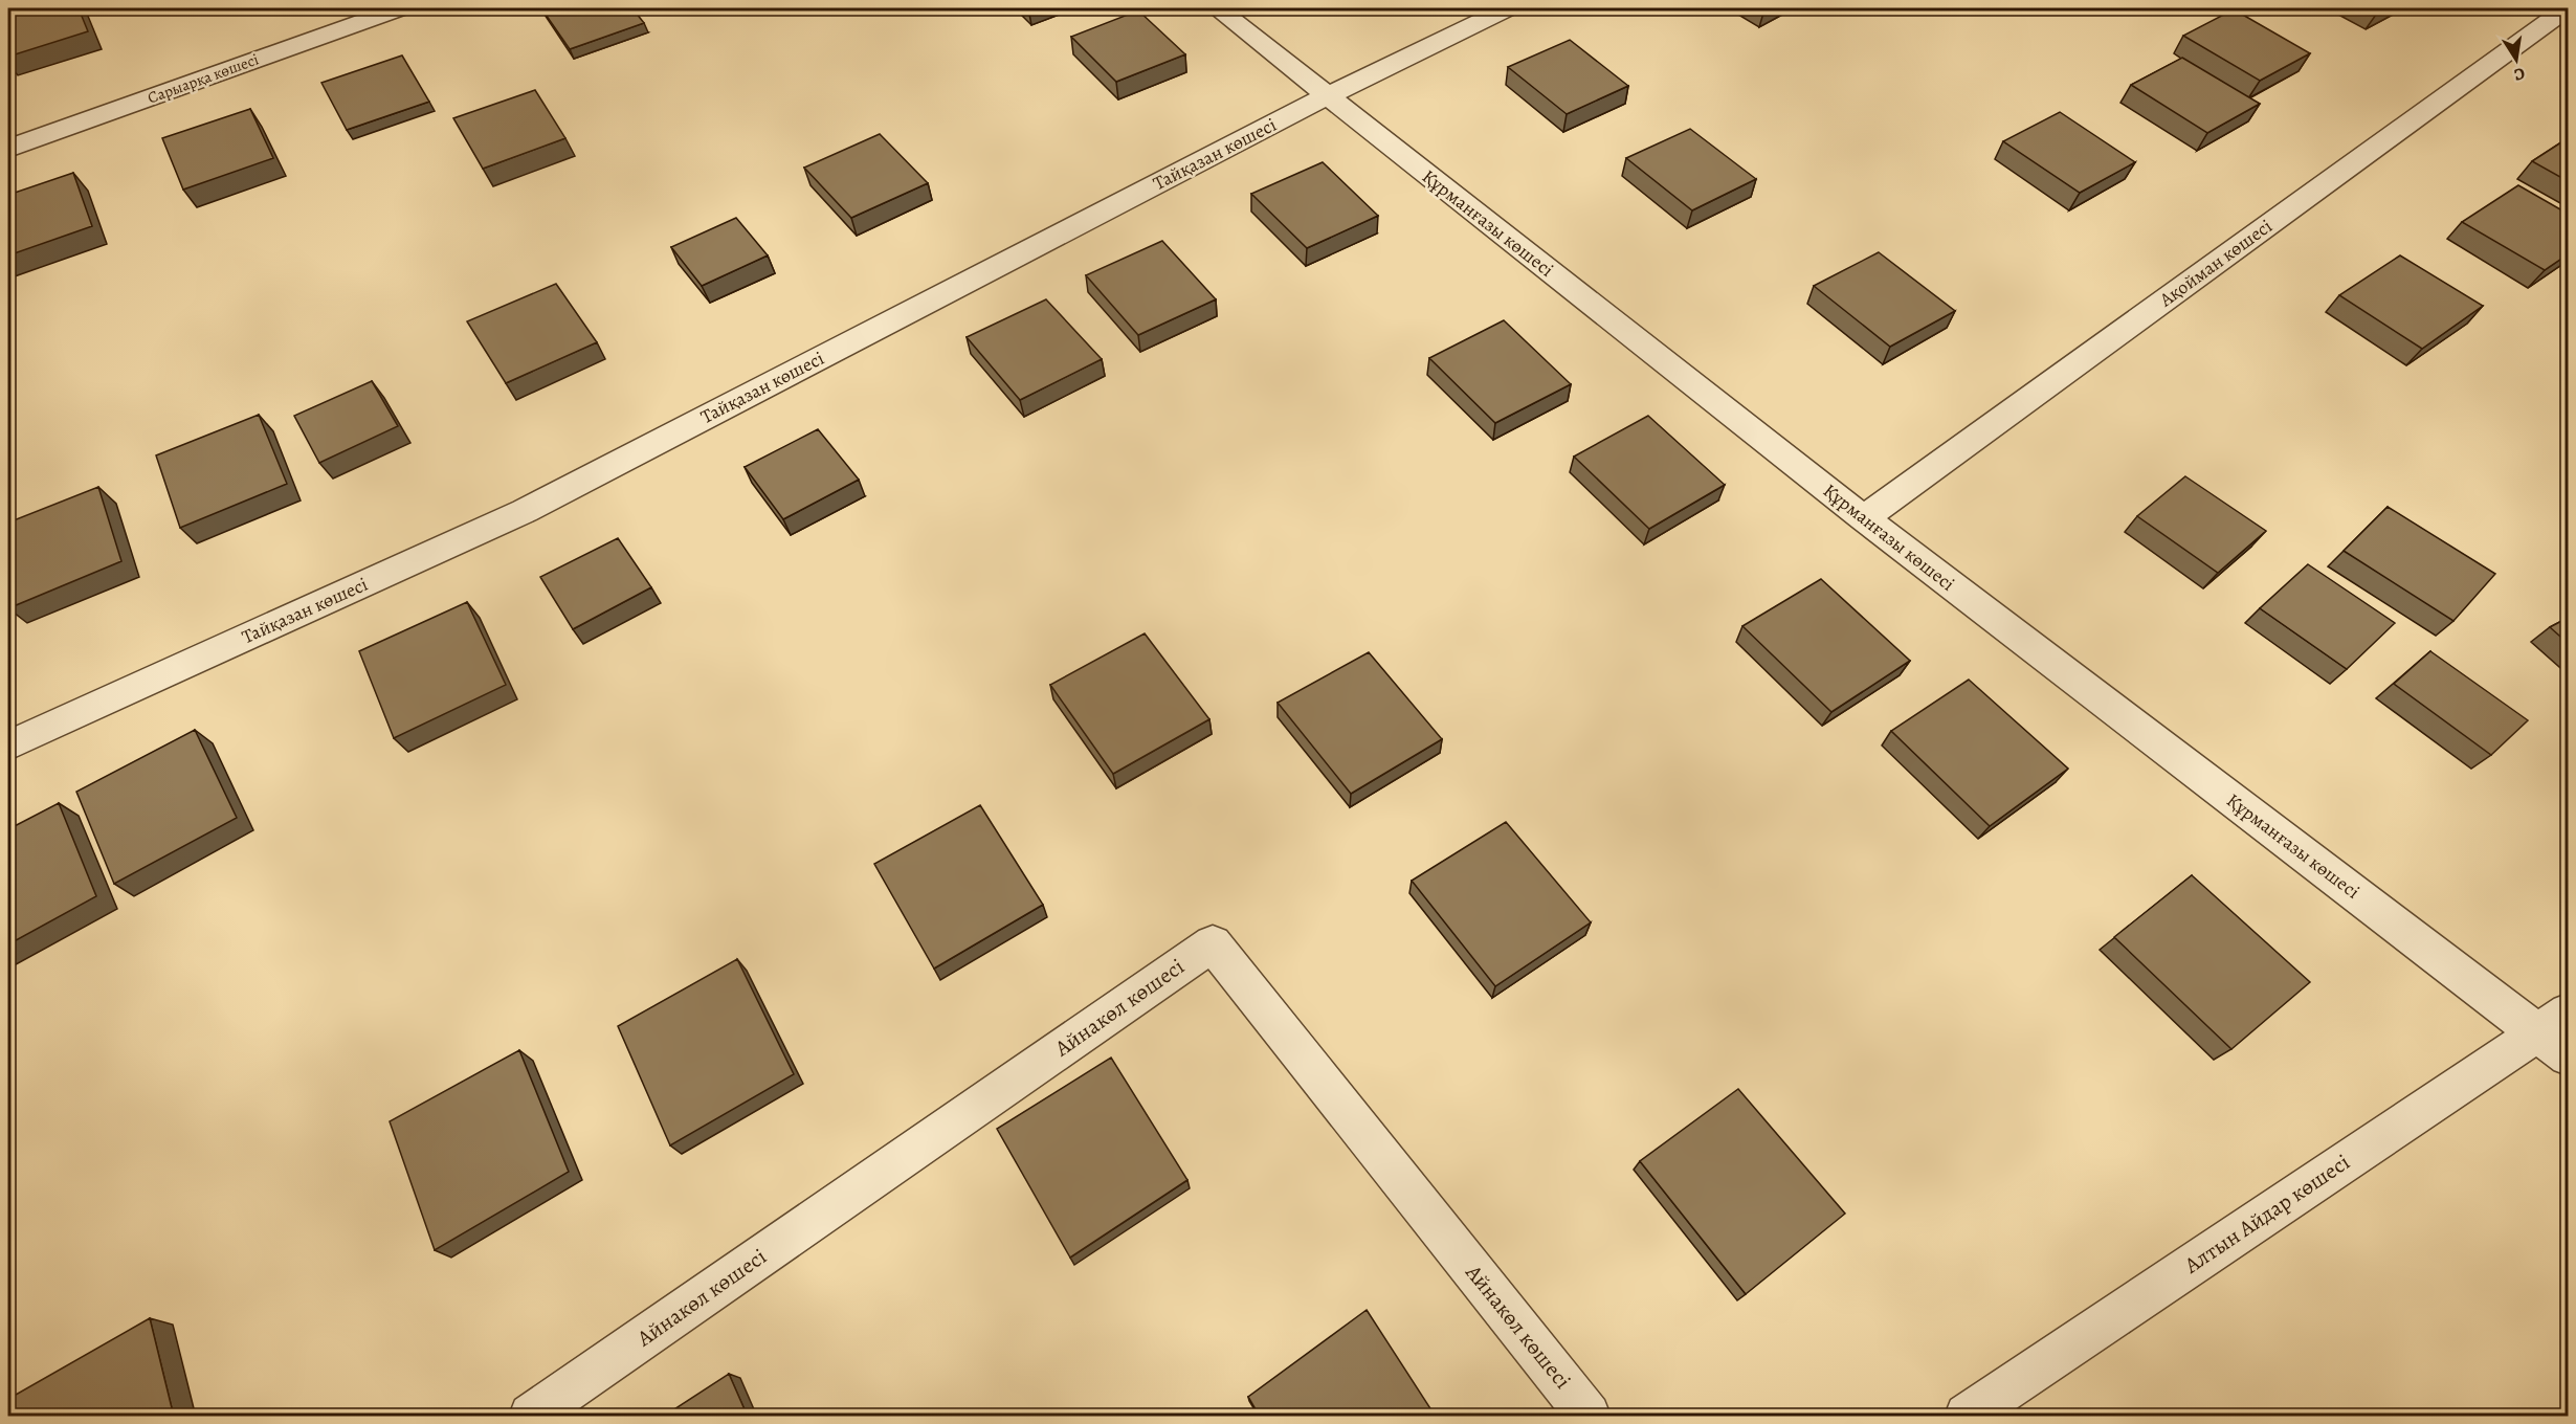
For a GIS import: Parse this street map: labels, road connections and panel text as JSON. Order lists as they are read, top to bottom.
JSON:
{
  "streets": {
    "street": [
      "Сарыарқа көшесі",
      "Тайқазан көшесі",
      "Құрманғазы көшесі",
      "Ақойман көшесі",
      "Айнакөл көшесі",
      "Алтын Айдар көшесі"
    ]
  },
  "crossings": [
    ["Тайқазан көшесі", "Құрманғазы көшесі"],
    ["Құрманғазы көшесі", "Ақойман көшесі"],
    ["Құрманғазы көшесі", "Алтын Айдар көшесі"]
  ],
  "north": "bottom"
}
